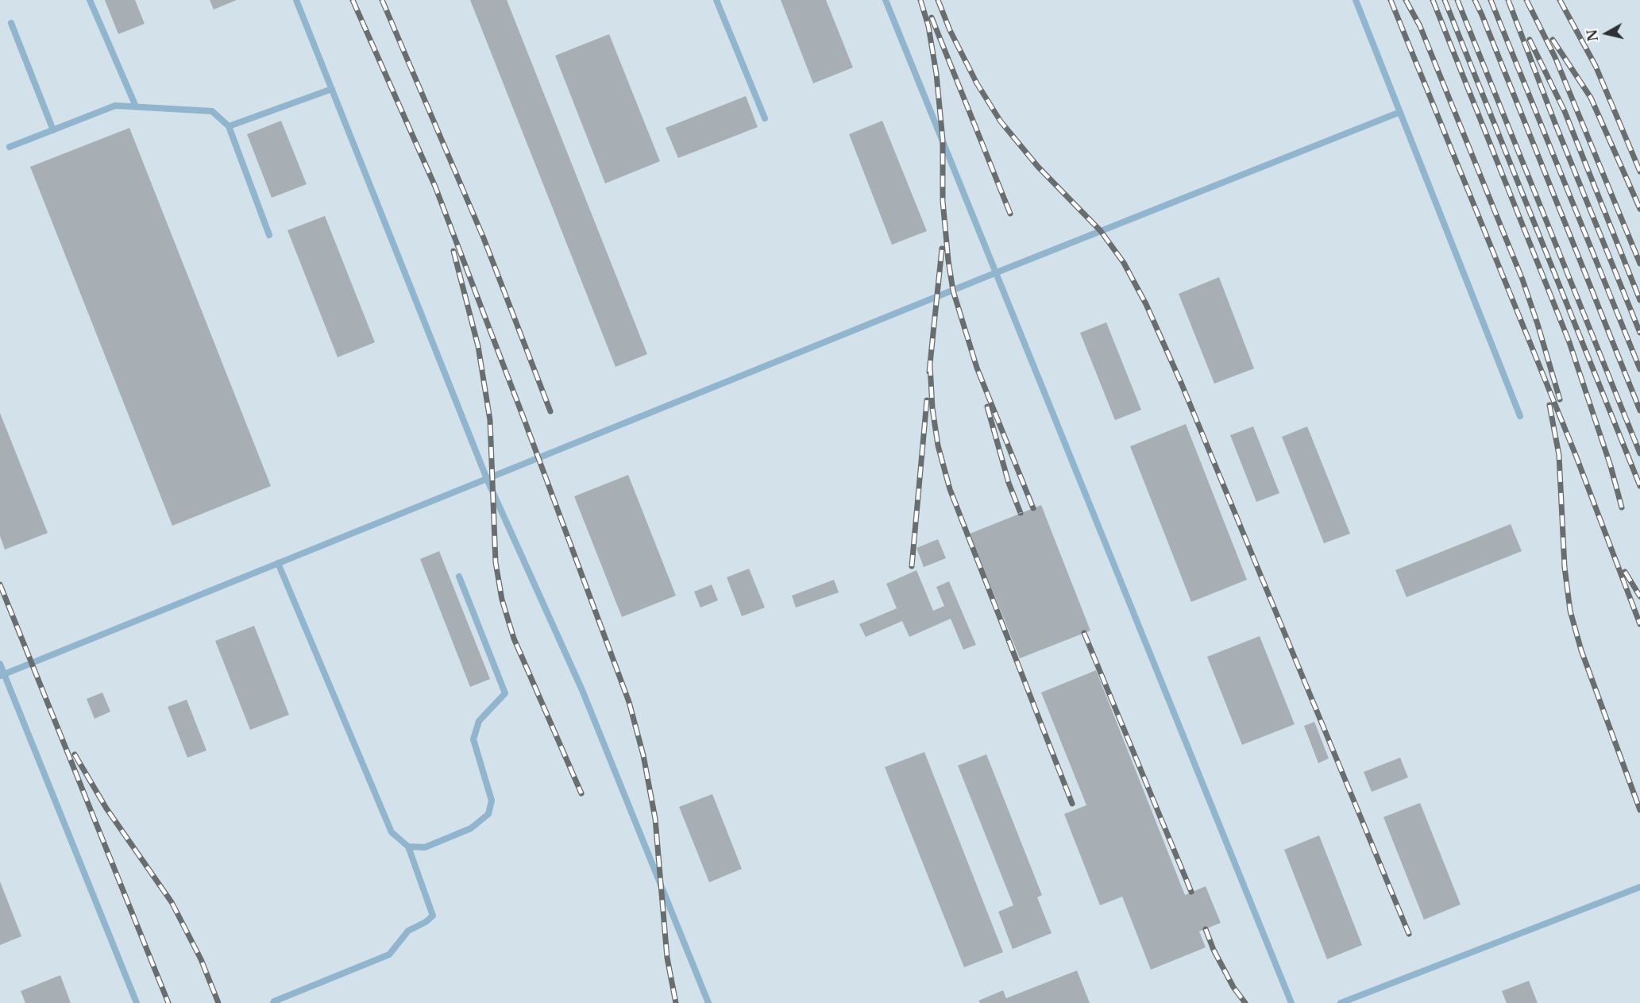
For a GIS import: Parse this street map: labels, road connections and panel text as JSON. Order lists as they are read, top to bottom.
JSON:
{
  "north": "left"
}
